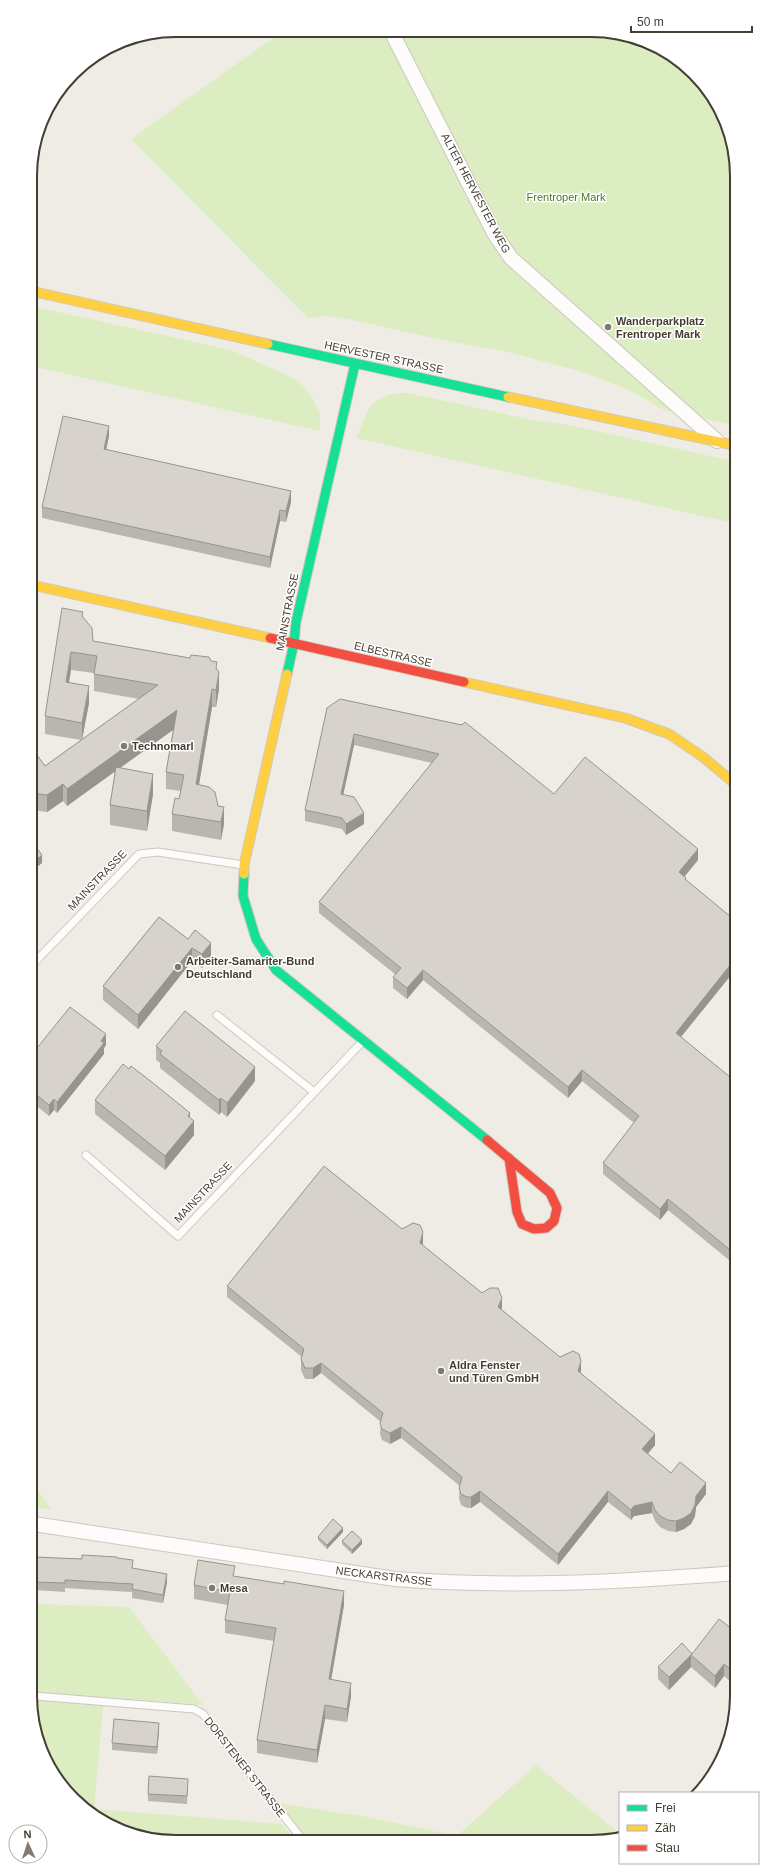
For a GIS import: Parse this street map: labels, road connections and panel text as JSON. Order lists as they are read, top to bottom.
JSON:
{
  "streets": {
    "street": [
      "ALTER HERVESTER WEG",
      "HERVESTER STRASSE",
      "MAINSTRASSE",
      "ELBESTRASSE",
      "NECKARSTRASSE"
    ],
    "lane": ["DORSTENER STRASSE"]
  },
  "crossings": [
    ["ALTER HERVESTER WEG", "HERVESTER STRASSE"],
    ["HERVESTER STRASSE", "MAINSTRASSE"],
    ["MAINSTRASSE", "ELBESTRASSE"]
  ],
  "parks": ["Frentroper Mark"],
  "places": [
    "Wanderparkplatz Frentroper Mark",
    "Technomarl",
    "Arbeiter-Samariter-Bund Deutschland",
    "Aldra Fenster und Türen GmbH",
    "Mesa"
  ],
  "legend": ["Frei", "Zäh", "Stau"],
  "scale_bar": "50 m",
  "north": "top"
}
